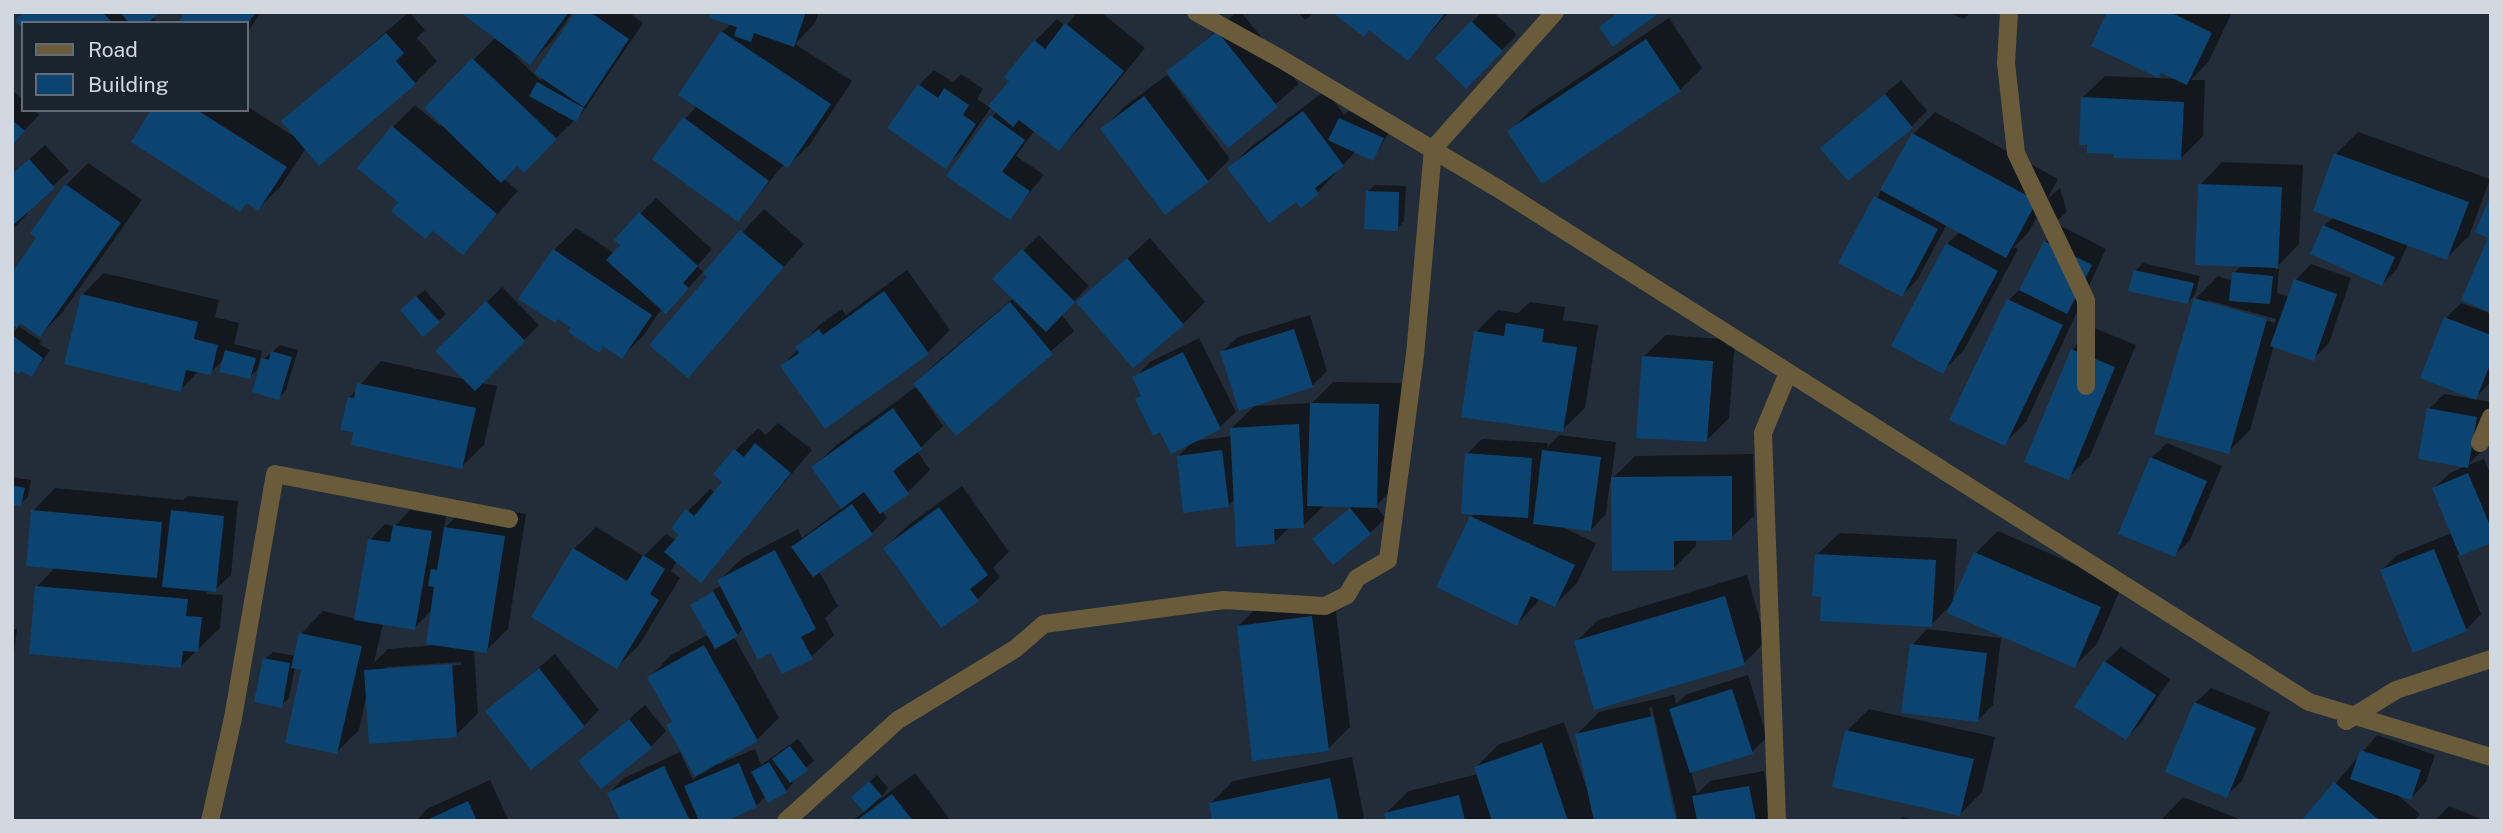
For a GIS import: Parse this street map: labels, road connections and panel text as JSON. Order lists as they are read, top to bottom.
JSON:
{
  "legend": ["Road", "Building"]
}
